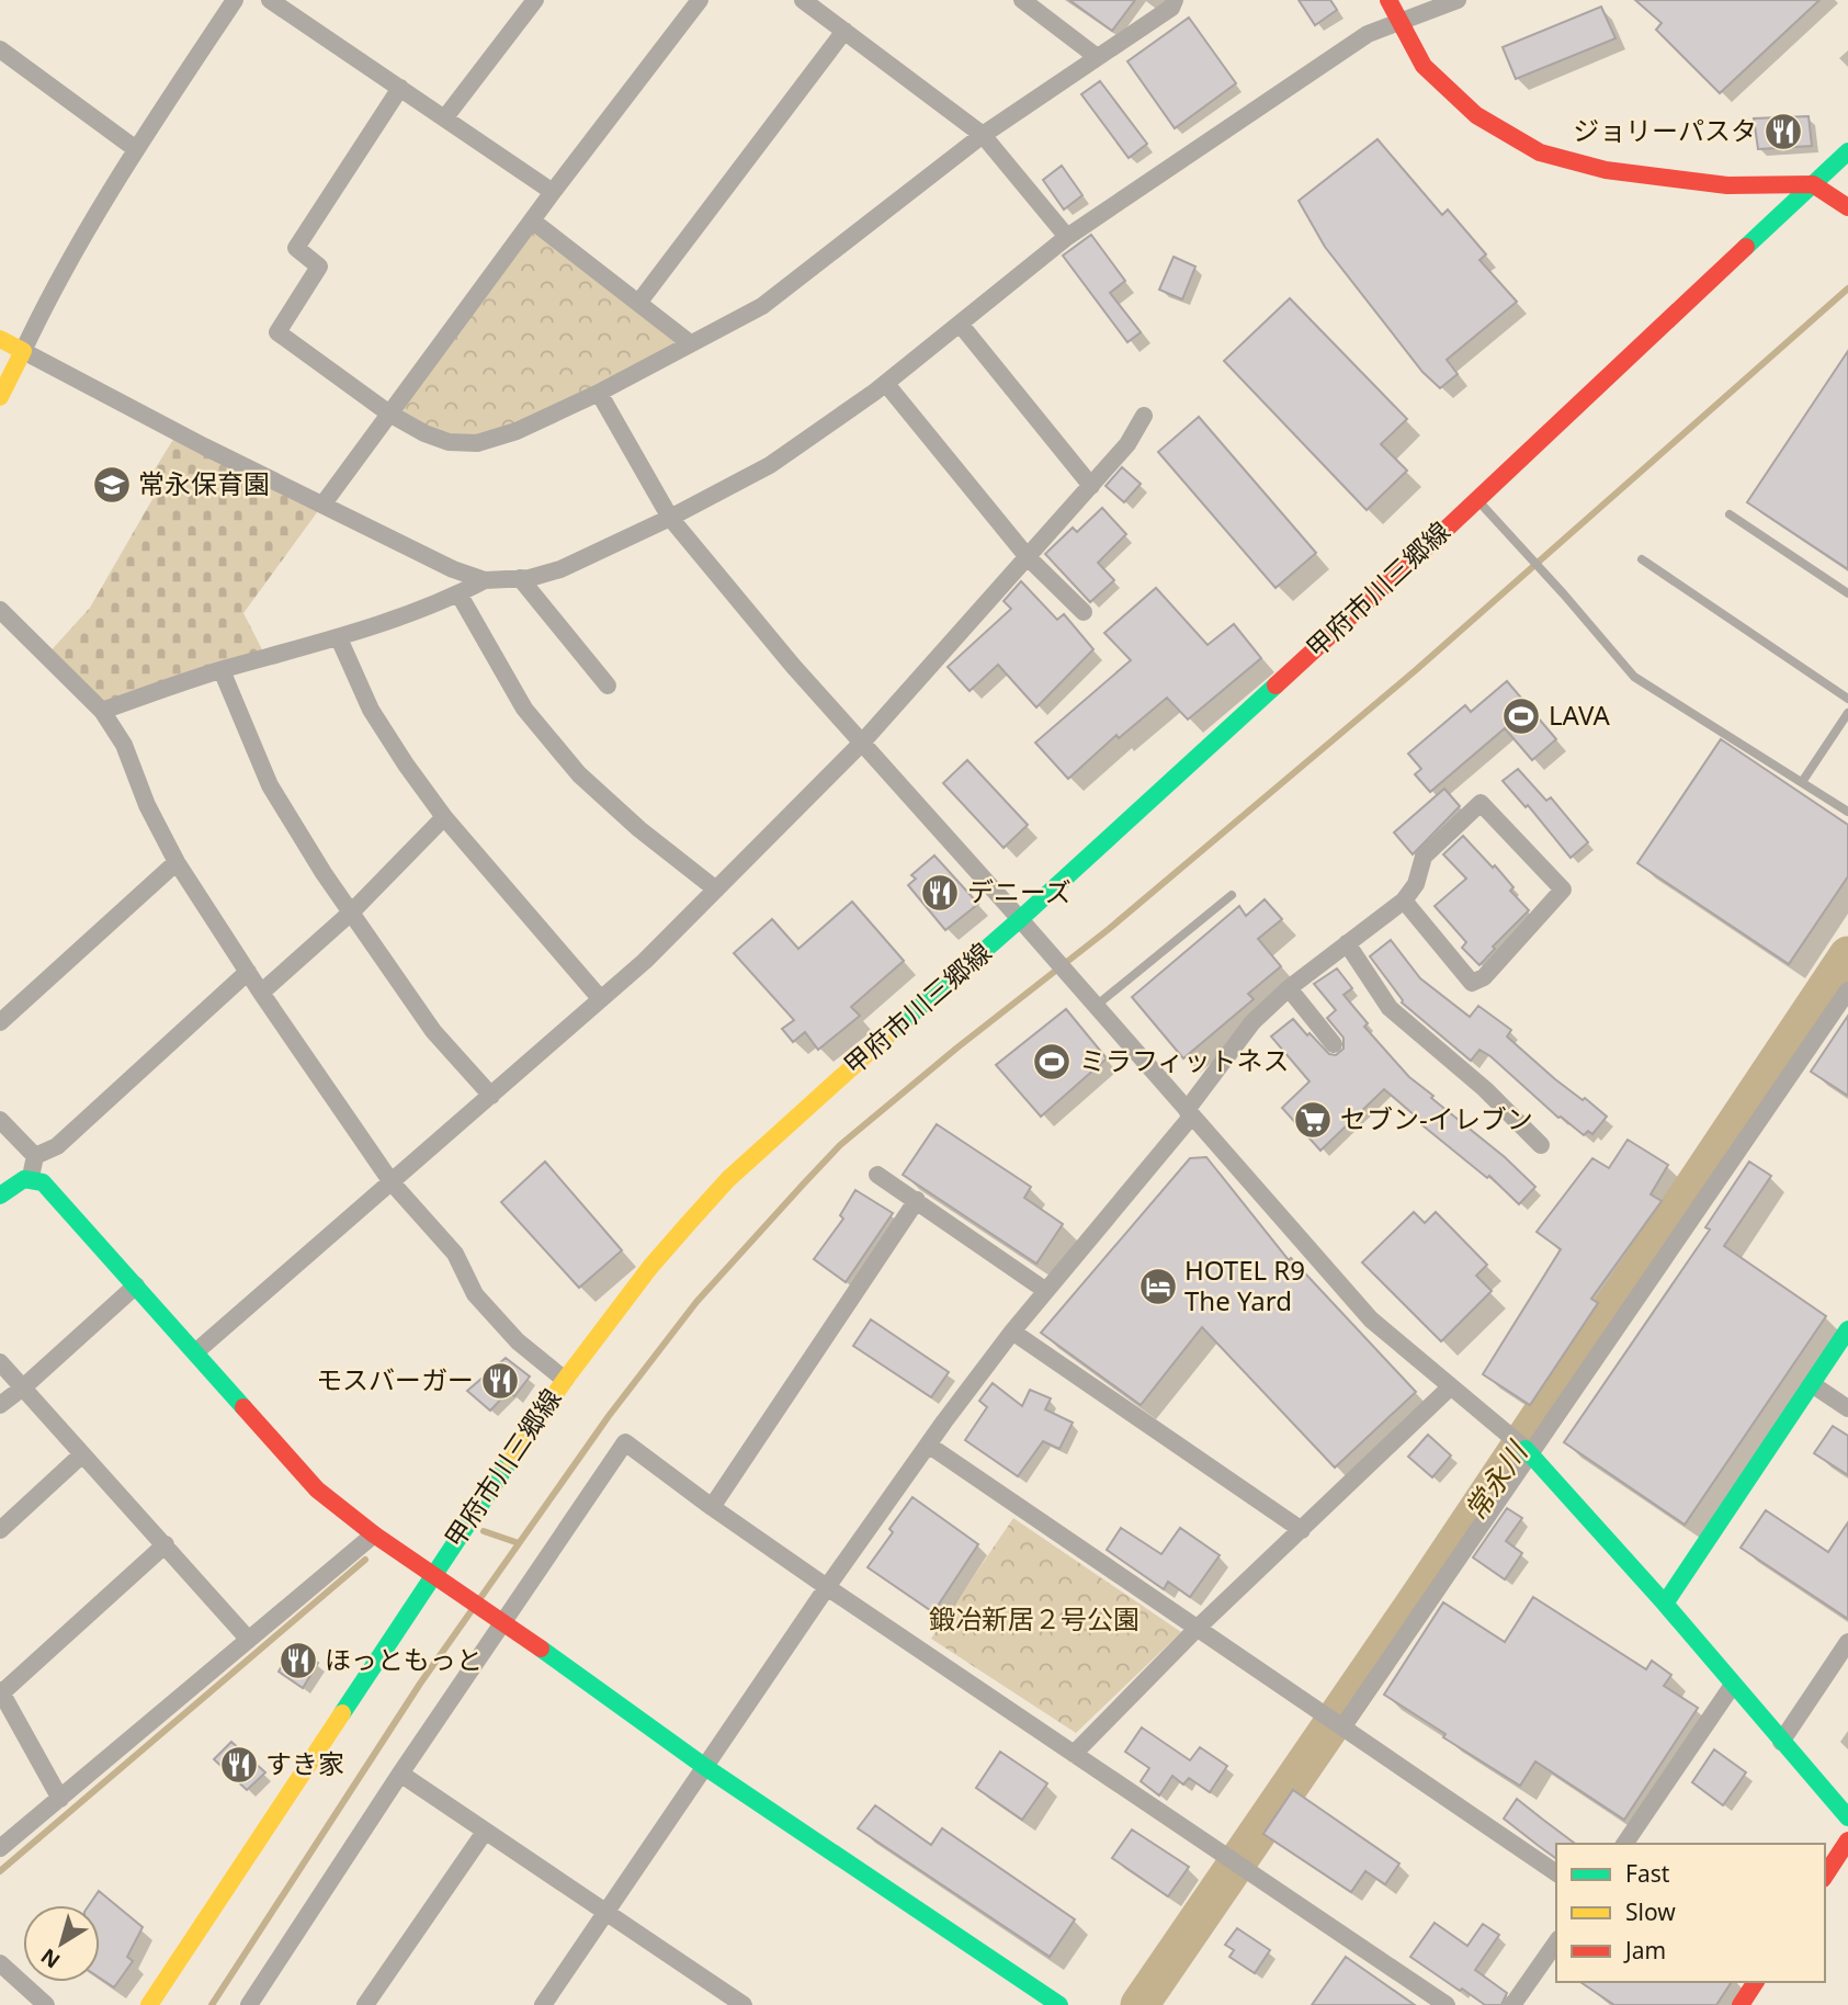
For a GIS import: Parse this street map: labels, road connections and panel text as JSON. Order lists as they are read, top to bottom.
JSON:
{
  "streets": {
    "street": ["甲府市川三郷線"]
  },
  "water": ["常永川"],
  "parks": ["鍛冶新居２号公園"],
  "places": {
    "restaurant": [
      "ジョリーパスタ",
      "デニーズ",
      "モスバーガー",
      "ほっともっと",
      "すき家"
    ],
    "school or university": ["常永保育園"],
    "sports": ["LAVA", "ミラフィットネス"],
    "supermarket": ["セブン-イレブン"],
    "hotel": ["HOTEL R9 The Yard"]
  },
  "legend": ["Fast", "Slow", "Jam"],
  "north": "bottom left"
}
